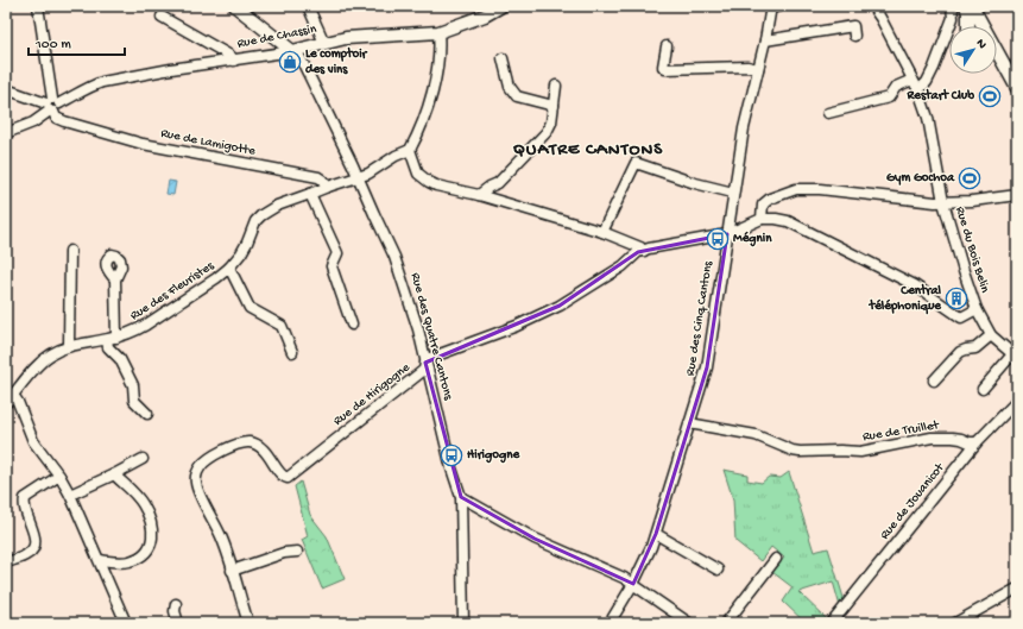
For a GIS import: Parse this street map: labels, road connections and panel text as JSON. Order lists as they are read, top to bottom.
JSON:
{
  "streets": {
    "main road": ["Rue de Chassin"],
    "street": [
      "Rue de Lamigotte",
      "Rue du Bois Belin",
      "Rue des Fleuristes",
      "Rue des Cinq Cantons",
      "Rue des Quatre Cantons",
      "Rue de Hirigogne",
      "Rue de Truillet",
      "Rue de Jouanicot"
    ]
  },
  "crossings": [
    ["Rue de Chassin", "Rue de Lamigotte"],
    ["Rue de Chassin", "Rue des Quatre Cantons"],
    ["Rue de Lamigotte", "Rue des Fleuristes"],
    ["Rue des Cinq Cantons", "Rue de Hirigogne"],
    ["Rue des Cinq Cantons", "Rue de Truillet"],
    ["Rue des Quatre Cantons", "Rue de Hirigogne"],
    ["Rue de Truillet", "Rue de Jouanicot"]
  ],
  "districts": ["QUATRE CANTONS"],
  "places": {
    "shop": ["Le comptoir des vins"],
    "sports": ["Restart Club", "Gym Gochoa"],
    "bus stop": ["Mégnin", "Hirigogne"],
    "building": ["Central téléphonique"]
  },
  "scale_bar": "100 m",
  "north": "top right"
}
